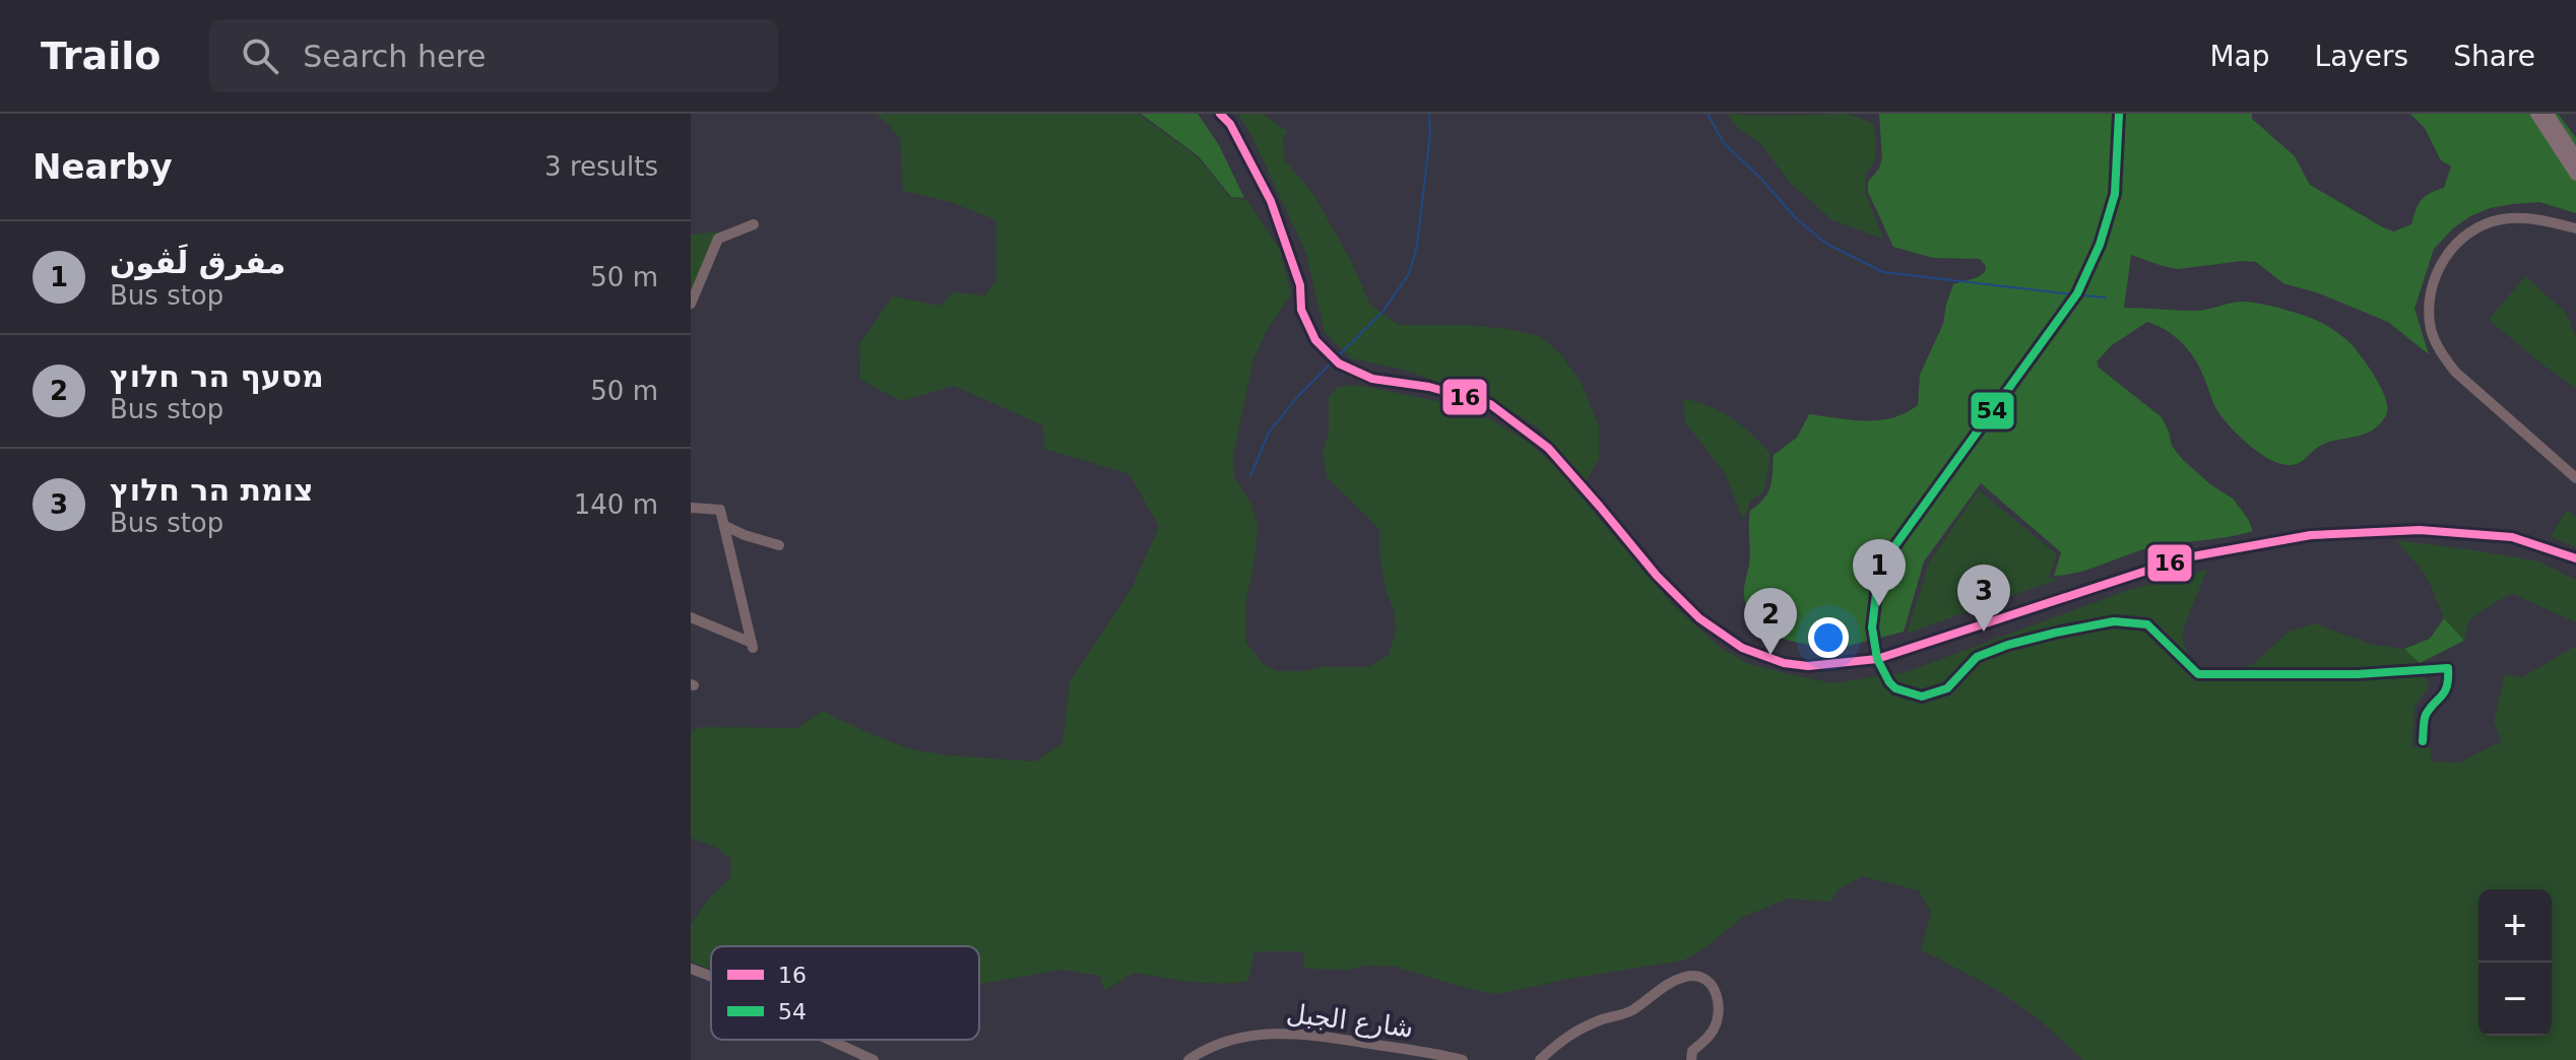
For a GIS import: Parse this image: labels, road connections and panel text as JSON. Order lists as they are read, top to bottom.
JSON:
{
  "streets": {
    "street": ["شارع الجبل"]
  },
  "lines": ["transit line 16", "transit line 54"],
  "legend": ["16", "54"],
  "page": {
    "header": "Trailo",
    "search": "Search here",
    "nav": ["Map", "Layers", "Share"],
    "heading": ["Nearby", "3 results"],
    "list": [
      {
        "mark": "1",
        "name": "مفرق لَڤون",
        "note": "Bus stop",
        "value": "50 m"
      },
      {
        "mark": "2",
        "name": "מסעף הר חלוץ",
        "note": "Bus stop",
        "value": "50 m"
      },
      {
        "mark": "3",
        "name": "צומת הר חלוץ",
        "note": "Bus stop",
        "value": "140 m"
      }
    ],
    "pins": ["1", "3", "2"],
    "map_buttons": ["+", "−"]
  }
}
